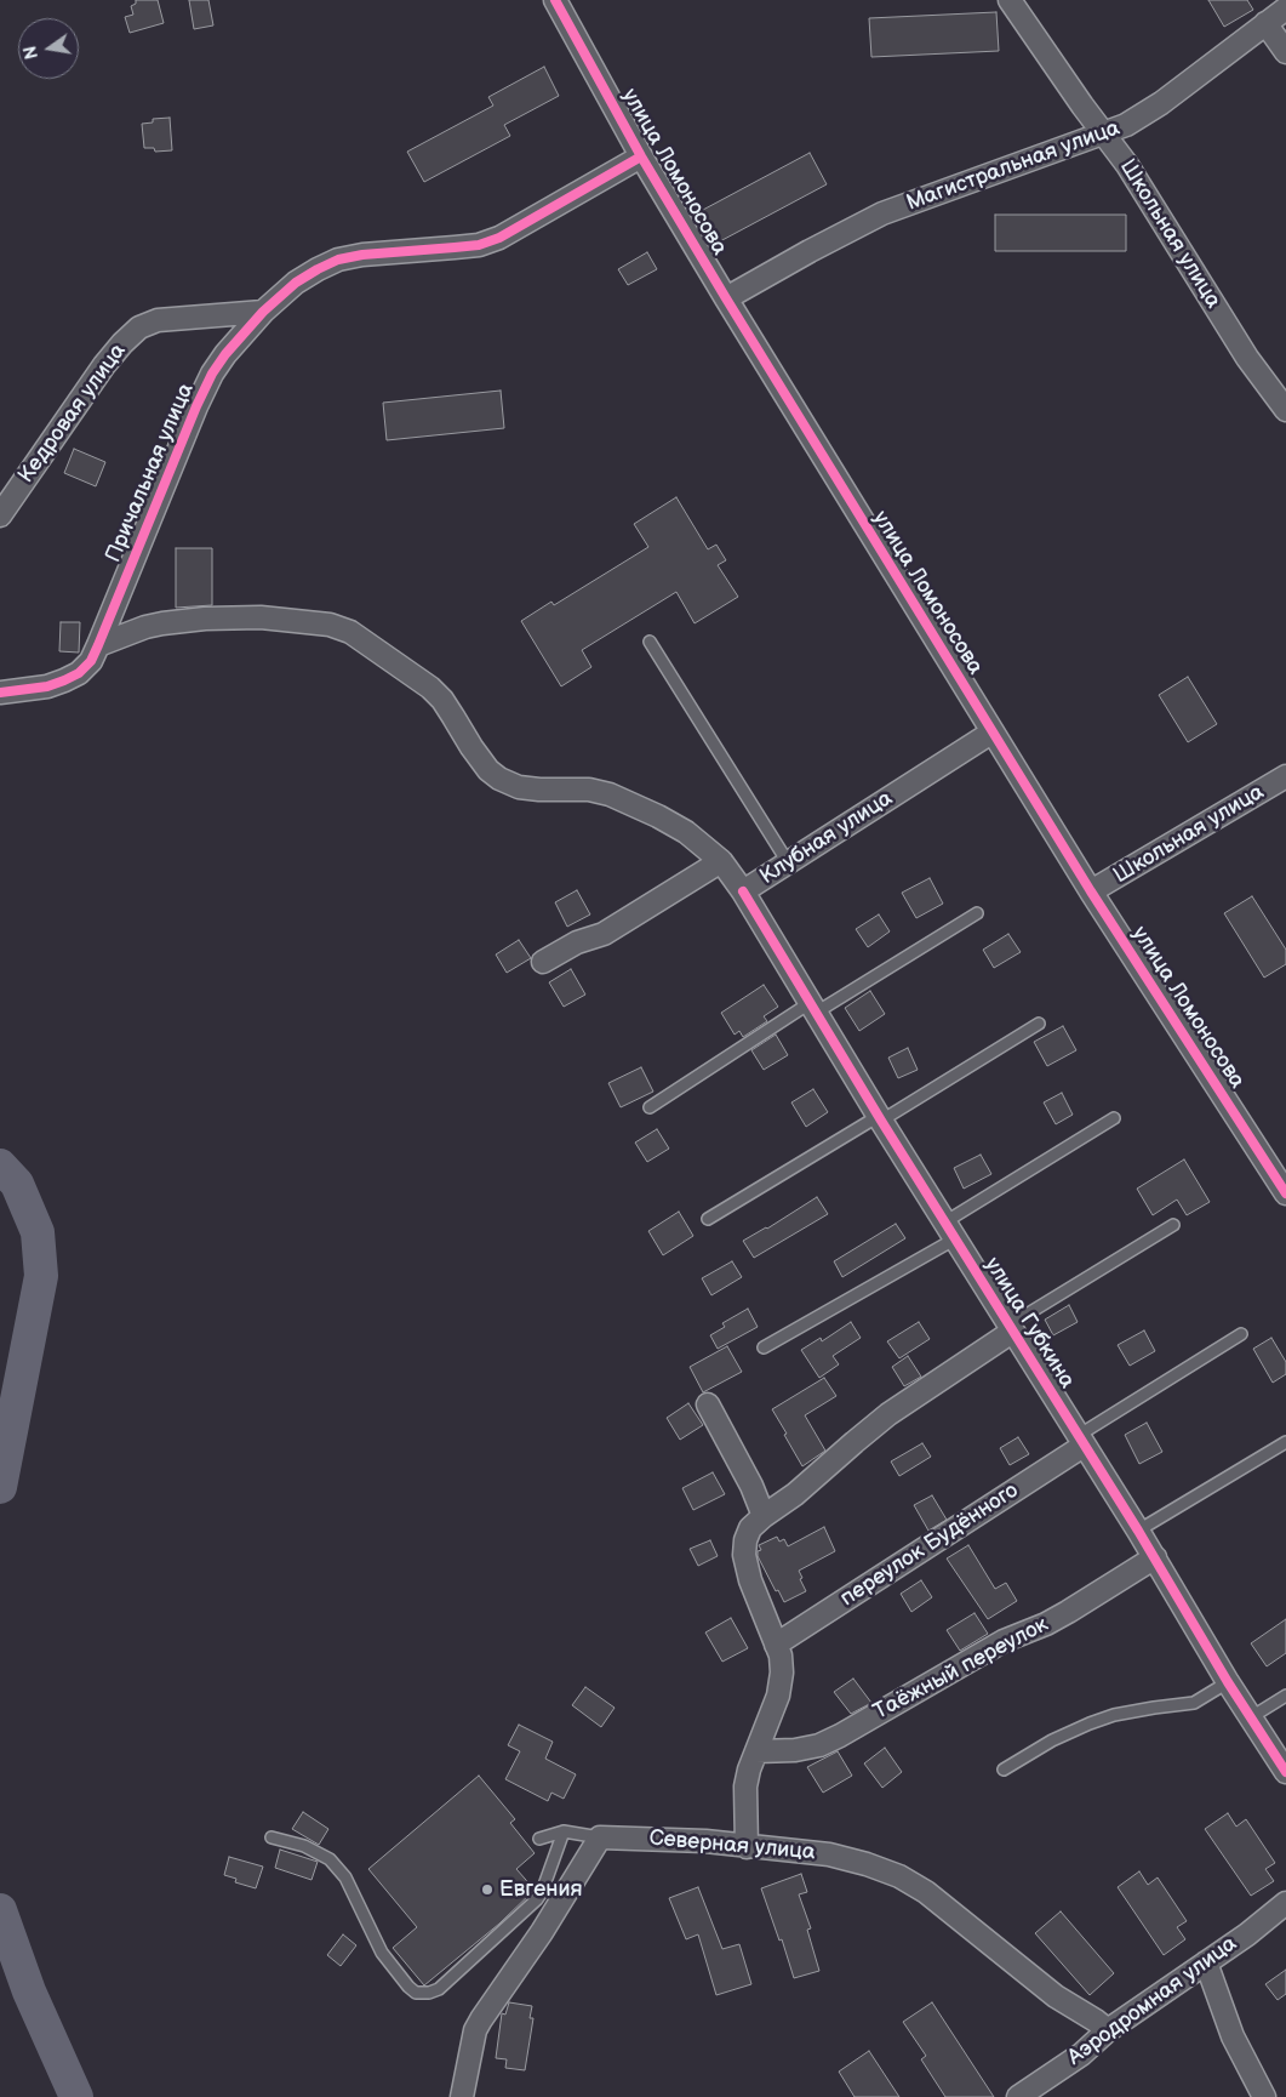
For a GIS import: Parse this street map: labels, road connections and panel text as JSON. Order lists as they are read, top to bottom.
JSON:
{
  "streets": {
    "street": [
      "Магистральная улица",
      "улица Ломоносова",
      "Школьная улица",
      "Кедровая улица",
      "Причальная улица",
      "Клубная улица",
      "улица Губкина",
      "переулок Будённого",
      "Таёжный переулок",
      "Северная улица",
      "Аэродромная улица"
    ]
  },
  "crossings": [
    ["Магистральная улица", "улица Ломоносова"],
    ["Магистральная улица", "Школьная улица"],
    ["улица Ломоносова", "Школьная улица"],
    ["улица Ломоносова", "Причальная улица"],
    ["улица Ломоносова", "Клубная улица"],
    ["Кедровая улица", "Причальная улица"],
    ["Причальная улица", "Клубная улица"],
    ["Клубная улица", "улица Губкина"],
    ["улица Губкина", "переулок Будённого"],
    ["улица Губкина", "Таёжный переулок"],
    ["Северная улица", "Аэродромная улица"]
  ],
  "places": ["Евгения"],
  "north": "left"
}
